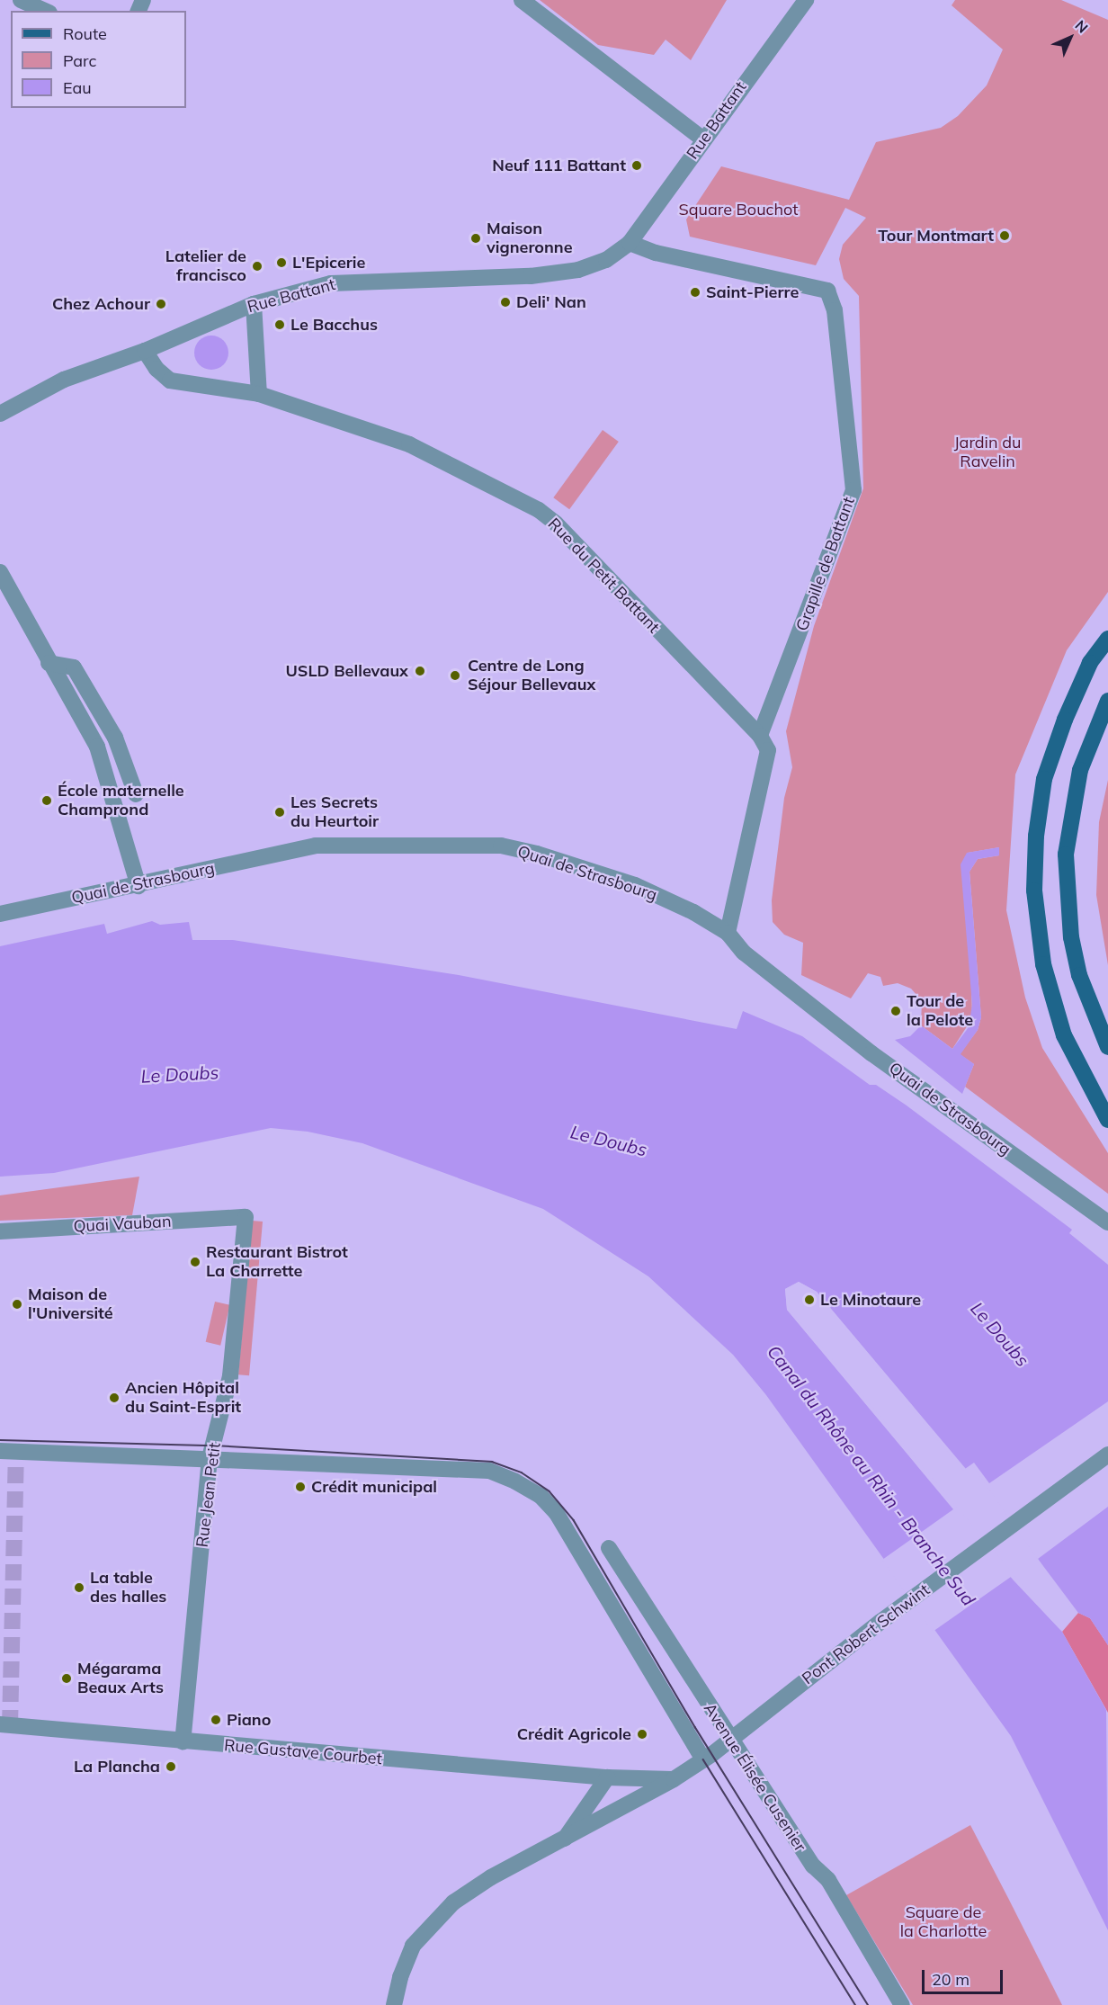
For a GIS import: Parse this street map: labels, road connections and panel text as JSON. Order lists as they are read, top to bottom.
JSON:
{
  "streets": {
    "street": [
      "Rue Battant",
      "Grapille de Battant",
      "Rue du Petit Battant",
      "Quai de Strasbourg",
      "Quai Vauban",
      "Rue Jean Petit",
      "Pont Robert Schwint",
      "Rue Gustave Courbet",
      "Avenue Élisée Cusenier"
    ]
  },
  "crossings": [
    ["Rue Battant", "Grapille de Battant"],
    ["Rue Battant", "Rue du Petit Battant"],
    ["Grapille de Battant", "Rue du Petit Battant"],
    ["Quai Vauban", "Rue Jean Petit"],
    ["Rue Jean Petit", "Rue Gustave Courbet"],
    ["Pont Robert Schwint", "Rue Gustave Courbet"],
    ["Pont Robert Schwint", "Avenue Élisée Cusenier"]
  ],
  "water": ["Le Doubs", "Canal du Rhône au Rhin - Branche Sud"],
  "parks": ["Square Bouchot", "Jardin du Ravelin", "Square de la Charlotte"],
  "places": [
    "Neuf 111 Battant",
    "Tour Montmart",
    "Maison vigneronne",
    "L'Epicerie",
    "Latelier de francisco",
    "Saint-Pierre",
    "Deli' Nan",
    "Chez Achour",
    "Le Bacchus",
    "USLD Bellevaux",
    "Centre de Long Séjour Bellevaux",
    "École maternelle Champrond",
    "Les Secrets du Heurtoir",
    "Tour de la Pelote",
    "Restaurant Bistrot La Charrette",
    "Le Minotaure",
    "Maison de l'Université",
    "Ancien Hôpital du Saint-Esprit",
    "Crédit municipal",
    "La table des halles",
    "Mégarama Beaux Arts",
    "Piano",
    "Crédit Agricole",
    "La Plancha"
  ],
  "legend": ["Route", "Parc", "Eau"],
  "scale_bar": "20 m",
  "north": "top right"
}
